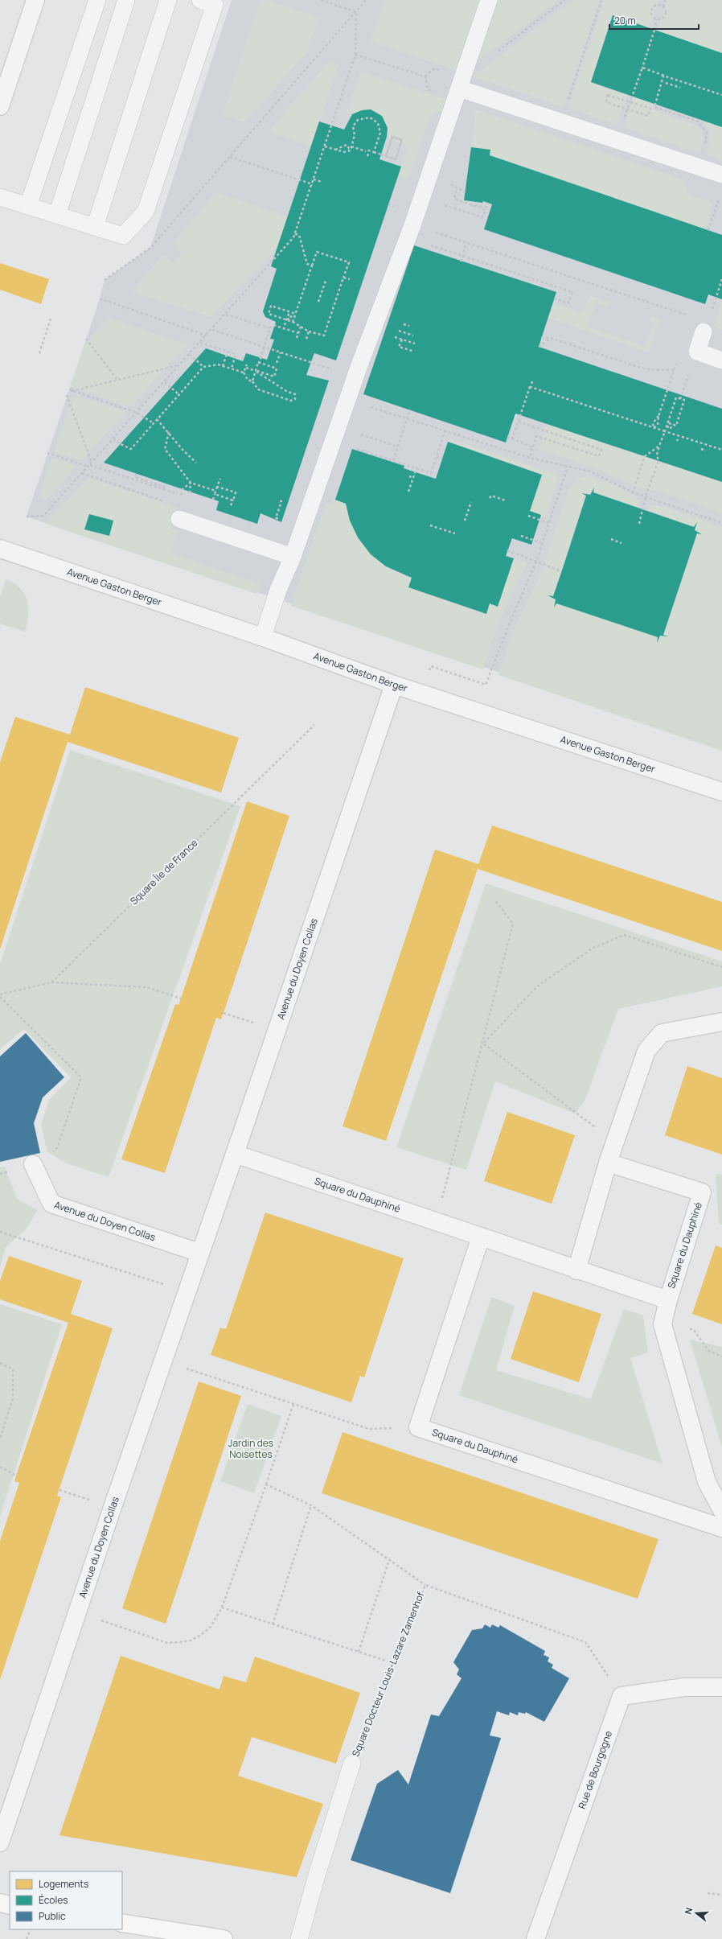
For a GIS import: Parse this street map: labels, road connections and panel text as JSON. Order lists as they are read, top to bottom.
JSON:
{
  "streets": {
    "street": [
      "Avenue Gaston Berger",
      "Avenue du Doyen Collas",
      "Square du Dauphiné",
      "Rue de Bourgogne"
    ],
    "path": ["Square Île de France", "Square Docteur Louis-Lazare Zamenhof"]
  },
  "crossings": [
    ["Avenue Gaston Berger", "Avenue du Doyen Collas"],
    ["Avenue du Doyen Collas", "Square du Dauphiné"],
    ["Square Docteur Louis-Lazare Zamenhof", "Rue de Bourgogne"]
  ],
  "parks": ["Jardin des Noisettes"],
  "legend": ["Logements", "Écoles", "Public"],
  "scale_bar": "20 m",
  "north": "left"
}
